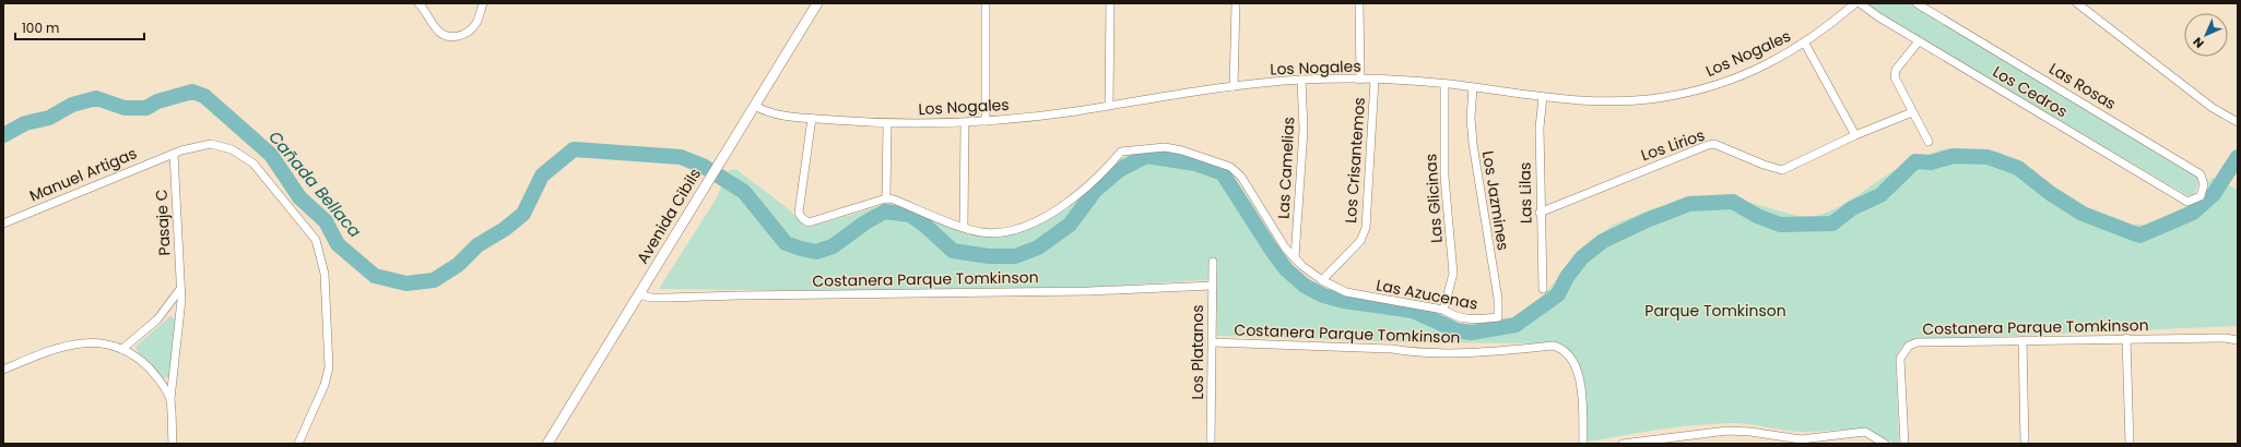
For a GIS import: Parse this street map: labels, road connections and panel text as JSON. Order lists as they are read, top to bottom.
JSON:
{
  "streets": {
    "street": [
      "Los Nogales",
      "Las Rosas",
      "Los Cedros",
      "Los Lirios",
      "Los Crisantemos",
      "Las Camelias",
      "Manuel Artigas",
      "Las Lilas",
      "Las Glicinas",
      "Los Jazmines",
      "Avenida Cibils",
      "Pasaje C",
      "Costanera Parque Tomkinson",
      "Las Azucenas",
      "Los Platanos"
    ]
  },
  "crossings": [
    ["Los Nogales", "Los Crisantemos"],
    ["Los Nogales", "Las Camelias"],
    ["Los Nogales", "Las Lilas"],
    ["Los Nogales", "Las Glicinas"],
    ["Los Nogales", "Los Jazmines"],
    ["Los Nogales", "Avenida Cibils"],
    ["Las Rosas", "Los Cedros"],
    ["Los Lirios", "Las Lilas"],
    ["Los Crisantemos", "Las Azucenas"],
    ["Las Camelias", "Las Azucenas"],
    ["Manuel Artigas", "Pasaje C"],
    ["Las Glicinas", "Las Azucenas"],
    ["Los Jazmines", "Las Azucenas"],
    ["Avenida Cibils", "Costanera Parque Tomkinson"],
    ["Costanera Parque Tomkinson", "Los Platanos"]
  ],
  "water": ["Cañada Bellaca"],
  "parks": ["Parque Tomkinson"],
  "scale_bar": "100 m",
  "north": "bottom left"
}
